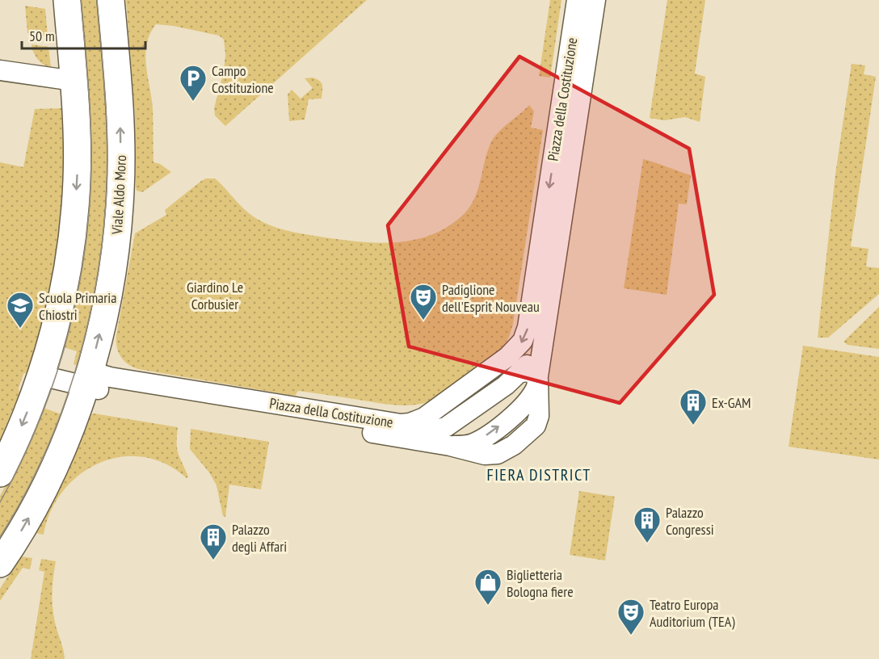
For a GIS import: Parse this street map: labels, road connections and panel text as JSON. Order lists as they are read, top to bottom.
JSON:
{
  "streets": {
    "main road": ["Viale Aldo Moro"],
    "street": ["Piazza della Costituzione"]
  },
  "crossings": [
    ["Piazza della Costituzione", "Viale Aldo Moro"]
  ],
  "districts": ["FIERA DISTRICT"],
  "parks": ["Giardino Le Corbusier"],
  "places": {
    "parking": ["Campo Costituzione"],
    "theatre": ["Padiglione dell'Esprit Nouveau", "Teatro Europa Auditorium (TEA)"],
    "school or university": ["Scuola Primaria Chiostri"],
    "building": ["Ex-GAM", "Palazzo Congressi", "Palazzo degli Affari"],
    "shop": ["Biglietteria Bologna fiere"]
  },
  "scale_bar": "50 m"
}
